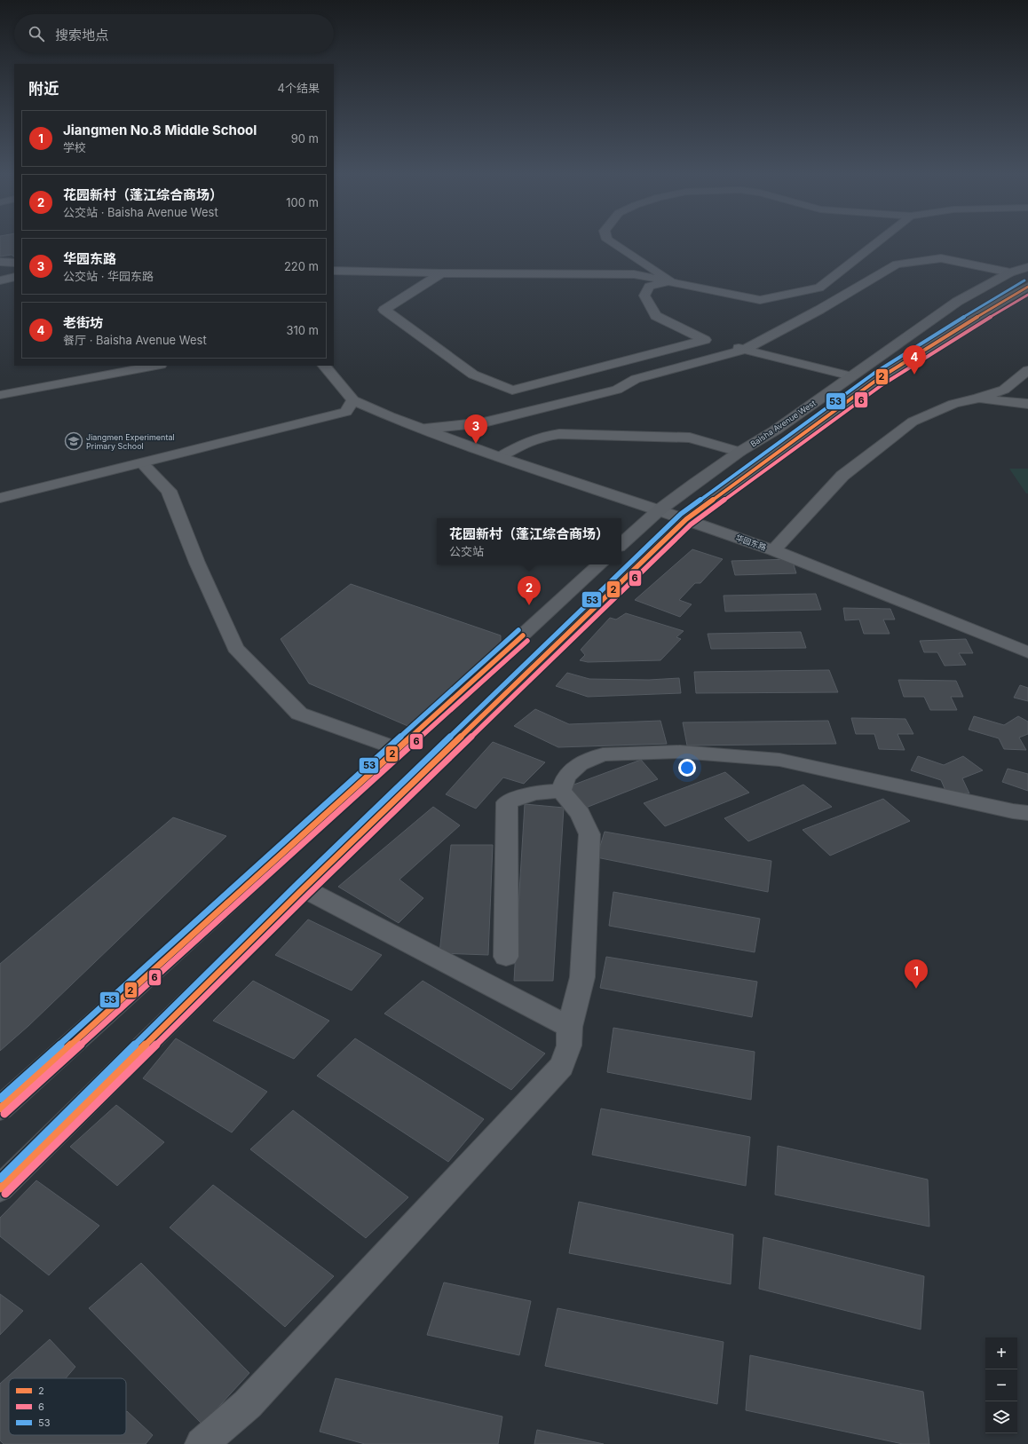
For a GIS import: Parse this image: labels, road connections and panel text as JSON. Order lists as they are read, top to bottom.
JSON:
{
  "streets": {
    "main road": ["Baisha Avenue West"],
    "street": ["华园东路"]
  },
  "crossings": [
    ["Baisha Avenue West", "华园东路"]
  ],
  "places": {
    "school or university": ["Jiangmen Experimental Primary School"]
  },
  "lines": ["transit line 53", "transit line 2", "transit line 6"],
  "legend": ["2", "6", "53"],
  "page": {
    "search": "搜索地点",
    "heading": ["附近", "4个结果"],
    "list": [
      {
        "mark": "1",
        "name": "Jiangmen No.8 Middle School",
        "note": "学校",
        "value": "90 m"
      },
      {
        "mark": "2",
        "name": "花园新村（蓬江综合商场）",
        "note": "公交站 · Baisha Avenue West",
        "value": "100 m"
      },
      {
        "mark": "3",
        "name": "华园东路",
        "note": "公交站 · 华园东路",
        "value": "220 m"
      },
      {
        "mark": "4",
        "name": "老街坊",
        "note": "餐厅 · Baisha Avenue West",
        "value": "310 m"
      }
    ],
    "pins": [
      "4",
      "3",
      "2",
      "1"
    ],
    "popup": ["花园新村（蓬江综合商场）", "公交站"],
    "map_buttons": ["+", "−"]
  }
}
